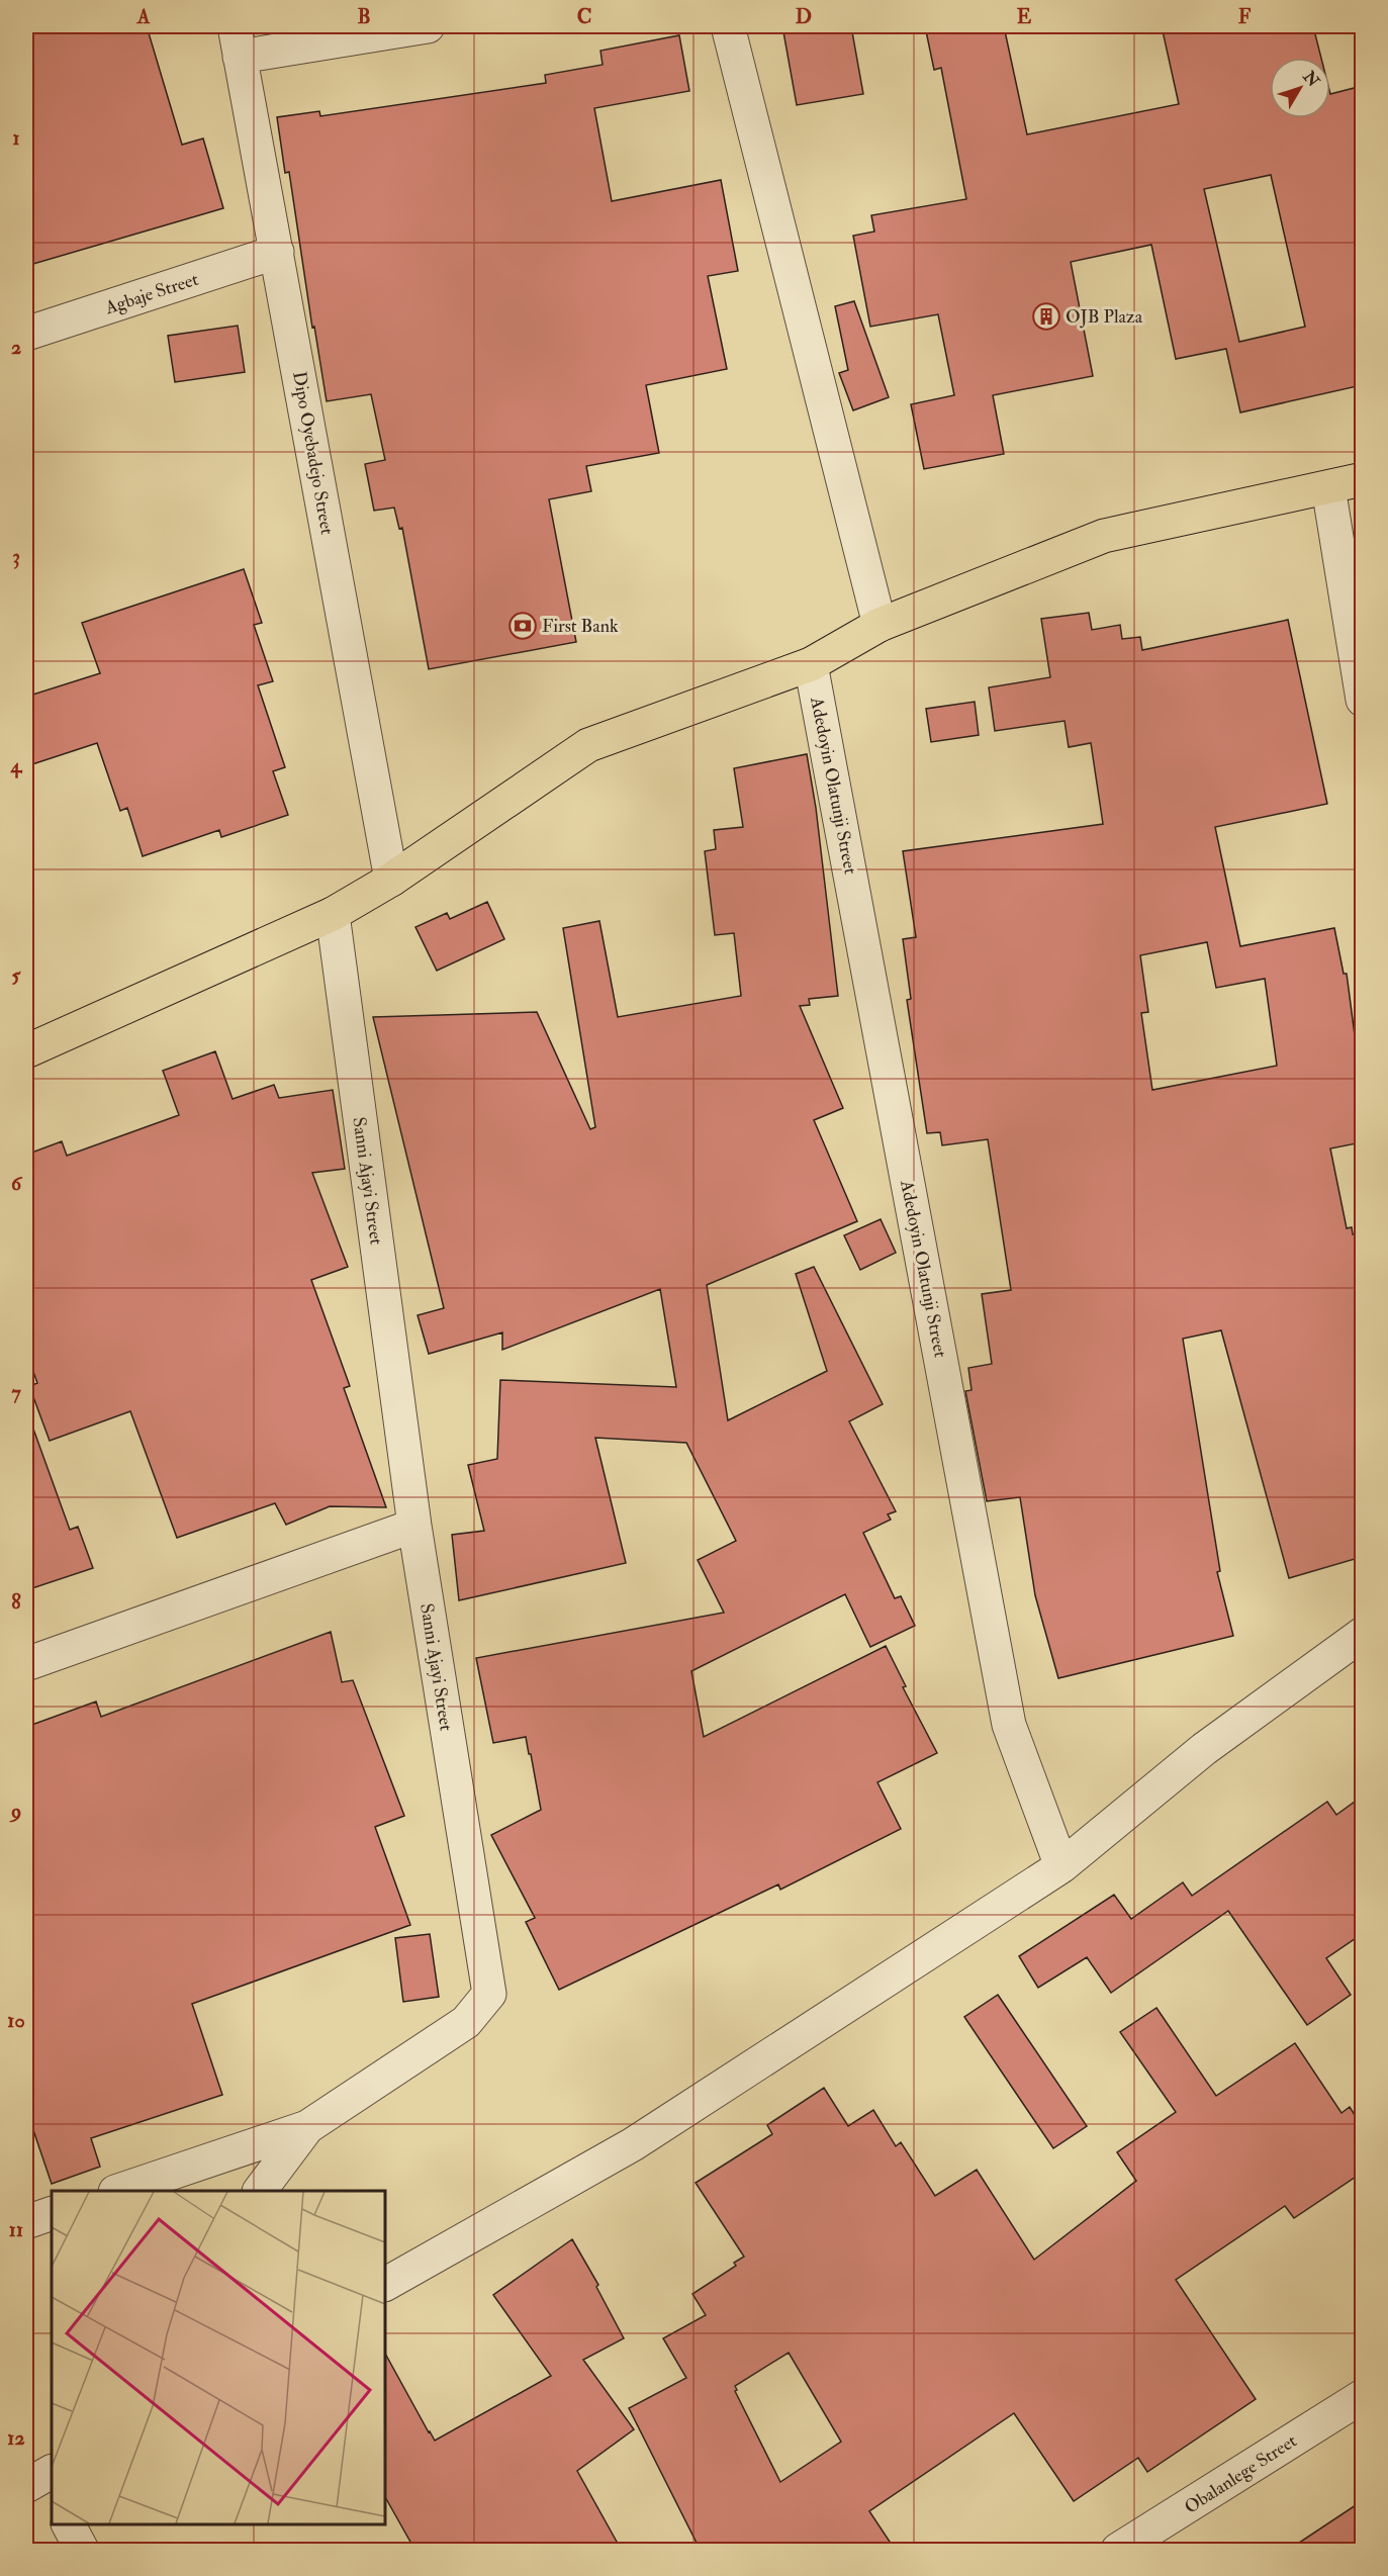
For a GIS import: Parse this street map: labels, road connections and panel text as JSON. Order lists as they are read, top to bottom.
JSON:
{
  "streets": {
    "street": [
      "Agbaje Street",
      "Dipo Oyebadejo Street",
      "Adedoyin Olatunji Street",
      "Sanni Ajayi Street",
      "Obalanlege Street"
    ]
  },
  "crossings": [
    ["Agbaje Street", "Dipo Oyebadejo Street"]
  ],
  "places": {
    "building": ["OJB Plaza"],
    "bank": ["First Bank"]
  },
  "north": "top right",
  "grid": {
    "columns": [
      "A",
      "B",
      "C",
      "D",
      "E",
      "F"
    ],
    "rows": [
      "1",
      "2",
      "3",
      "4",
      "5",
      "6",
      "7",
      "8",
      "9",
      "10",
      "11",
      "12"
    ]
  }
}
